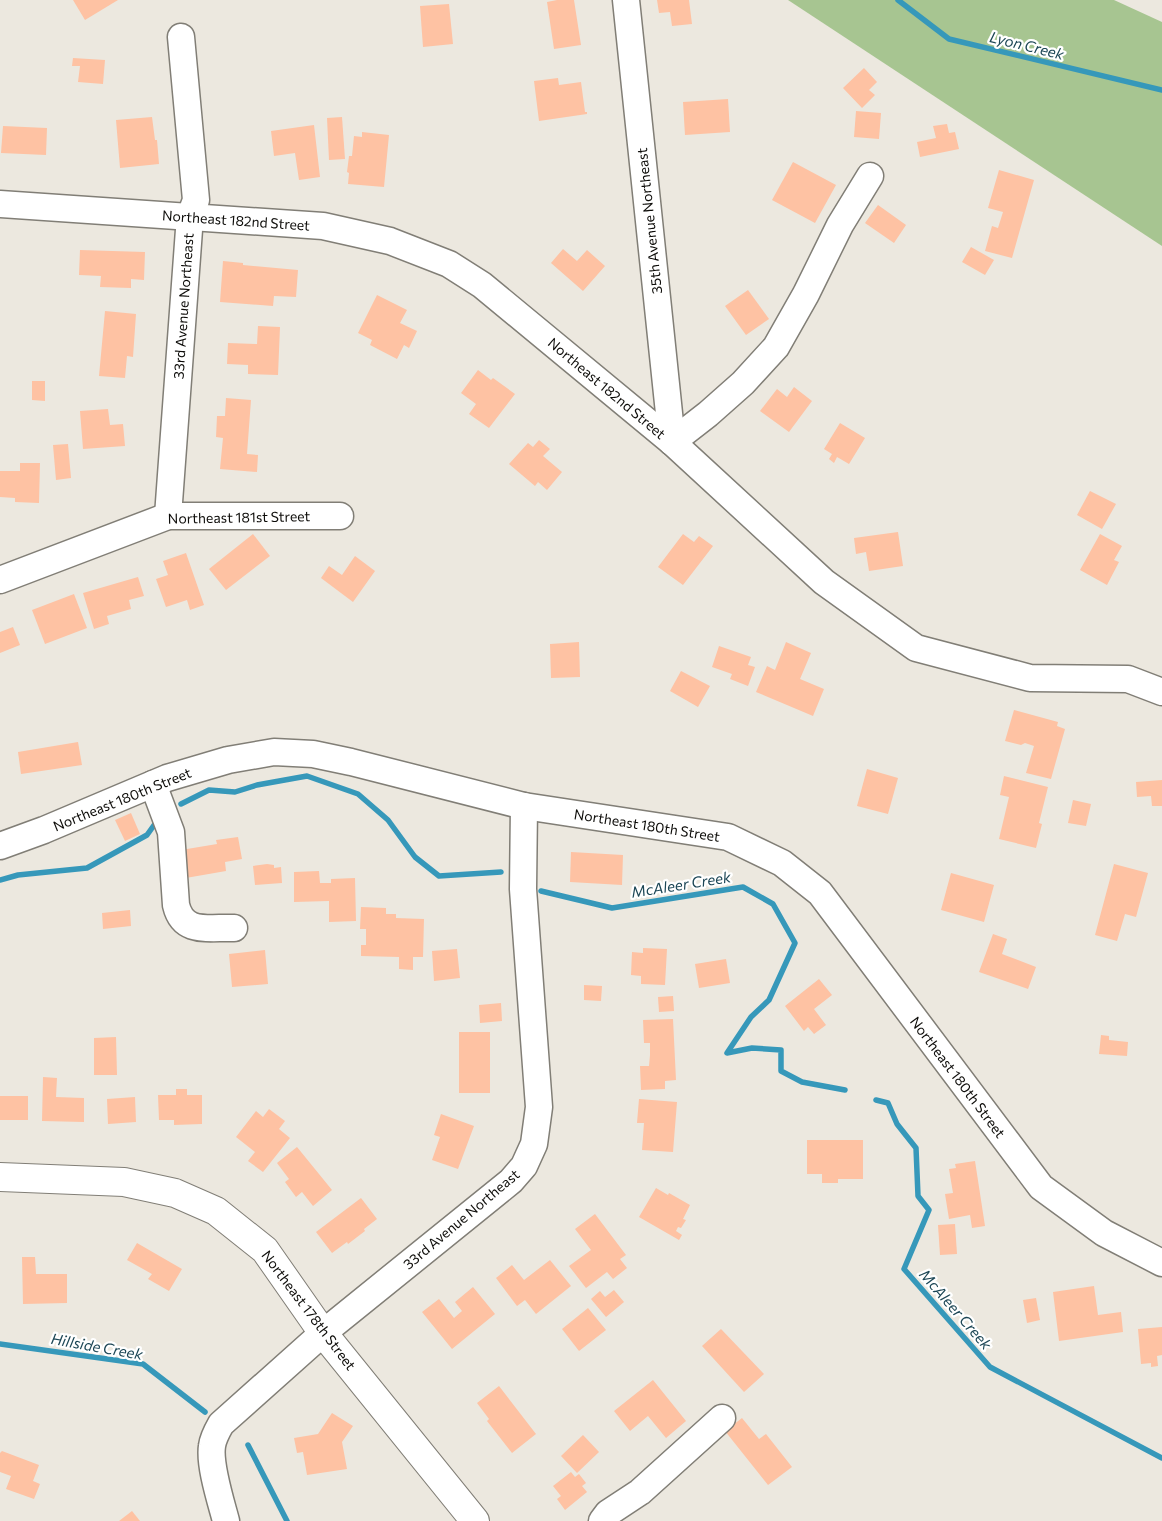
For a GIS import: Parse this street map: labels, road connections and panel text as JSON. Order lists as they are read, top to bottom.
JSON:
{
  "streets": {
    "main road": ["Northeast 178th Street"],
    "street": [
      "Northeast 182nd Street",
      "35th Avenue Northeast",
      "33rd Avenue Northeast",
      "Northeast 181st Street",
      "Northeast 180th Street"
    ]
  },
  "crossings": [
    ["Northeast 182nd Street", "35th Avenue Northeast"],
    ["Northeast 182nd Street", "33rd Avenue Northeast"],
    ["33rd Avenue Northeast", "Northeast 181st Street"],
    ["33rd Avenue Northeast", "Northeast 180th Street"],
    ["33rd Avenue Northeast", "Northeast 178th Street"]
  ],
  "water": ["Lyon Creek", "McAleer Creek", "Hillside Creek"]
}
